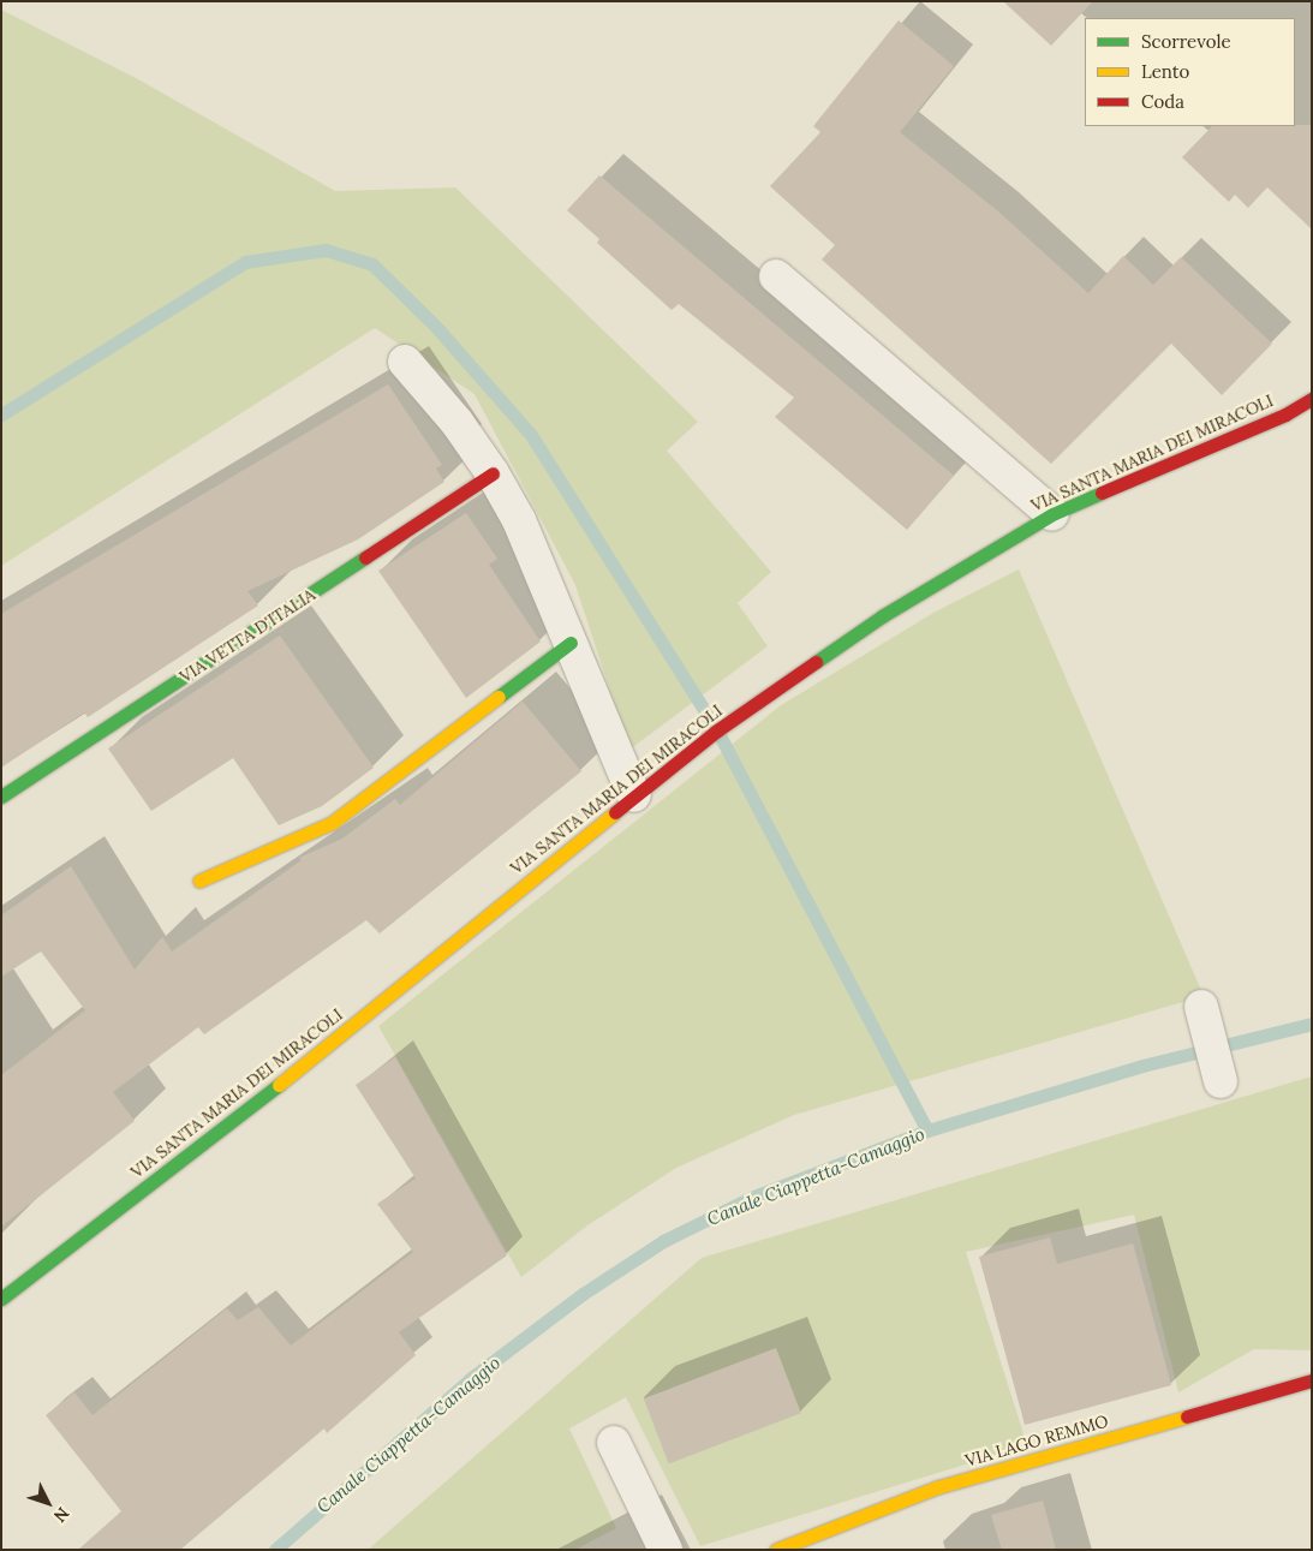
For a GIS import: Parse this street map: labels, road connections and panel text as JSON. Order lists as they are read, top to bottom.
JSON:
{
  "streets": {
    "street": ["VIA SANTA MARIA DEI MIRACOLI", "VIA VETTA D'ITALIA", "VIA LAGO REMMO"]
  },
  "water": ["Canale Ciappetta-Camaggio"],
  "legend": ["Scorrevole", "Lento", "Coda"],
  "north": "bottom right"
}
